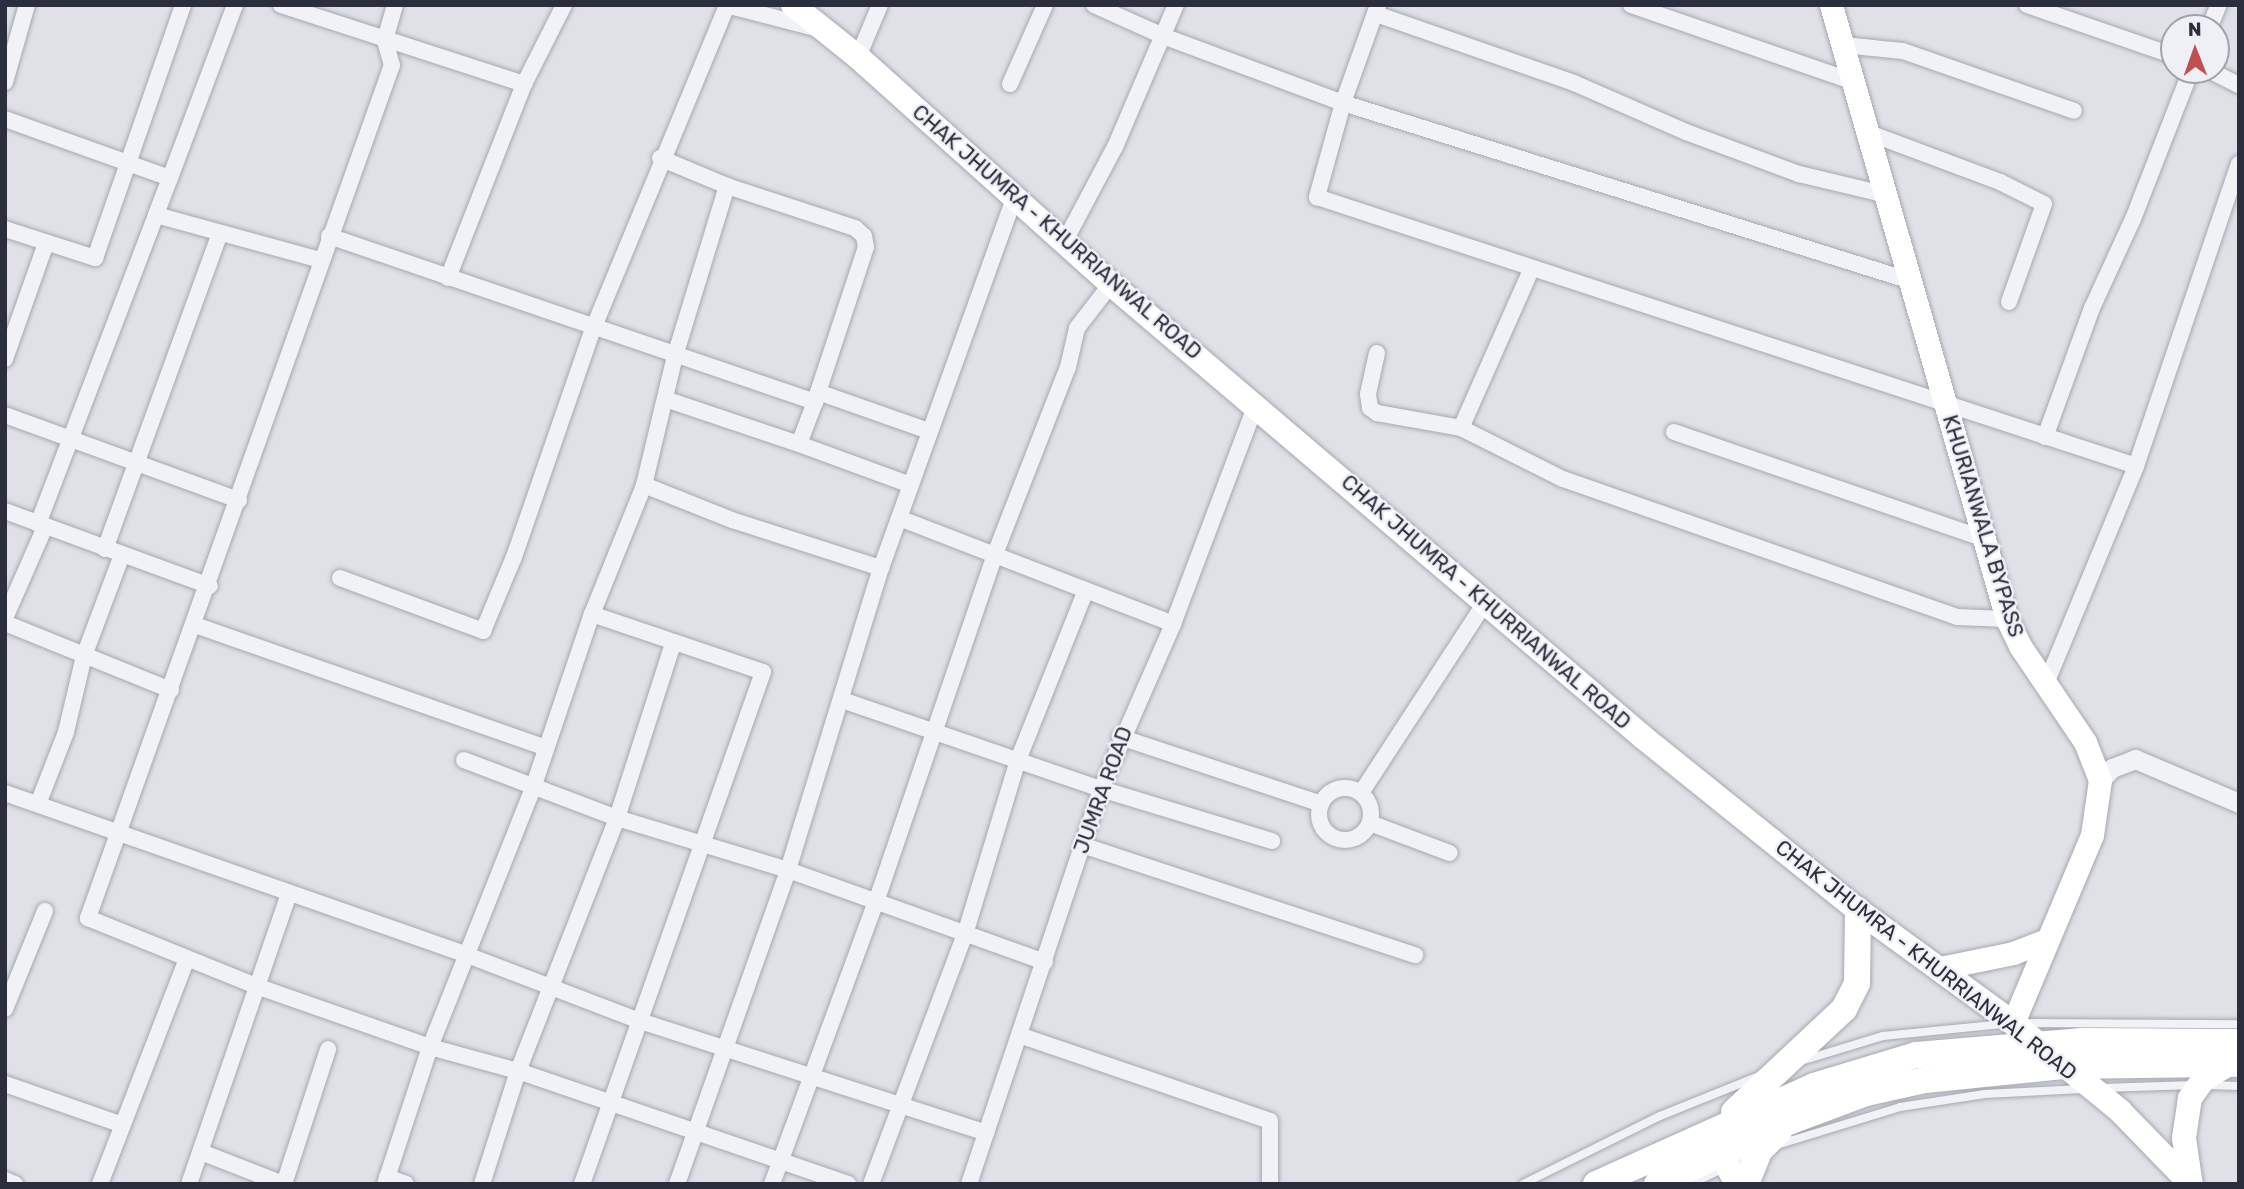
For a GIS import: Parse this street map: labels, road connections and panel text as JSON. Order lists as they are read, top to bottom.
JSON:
{
  "streets": {
    "main road": ["CHAK JHUMRA - KHURRIANWAL ROAD", "KHURIANWALA BYPASS"],
    "street": ["JUMRA ROAD"]
  },
  "crossings": [
    ["CHAK JHUMRA - KHURRIANWAL ROAD", "KHURIANWALA BYPASS"],
    ["CHAK JHUMRA - KHURRIANWAL ROAD", "JUMRA ROAD"]
  ],
  "north": "top"
}
